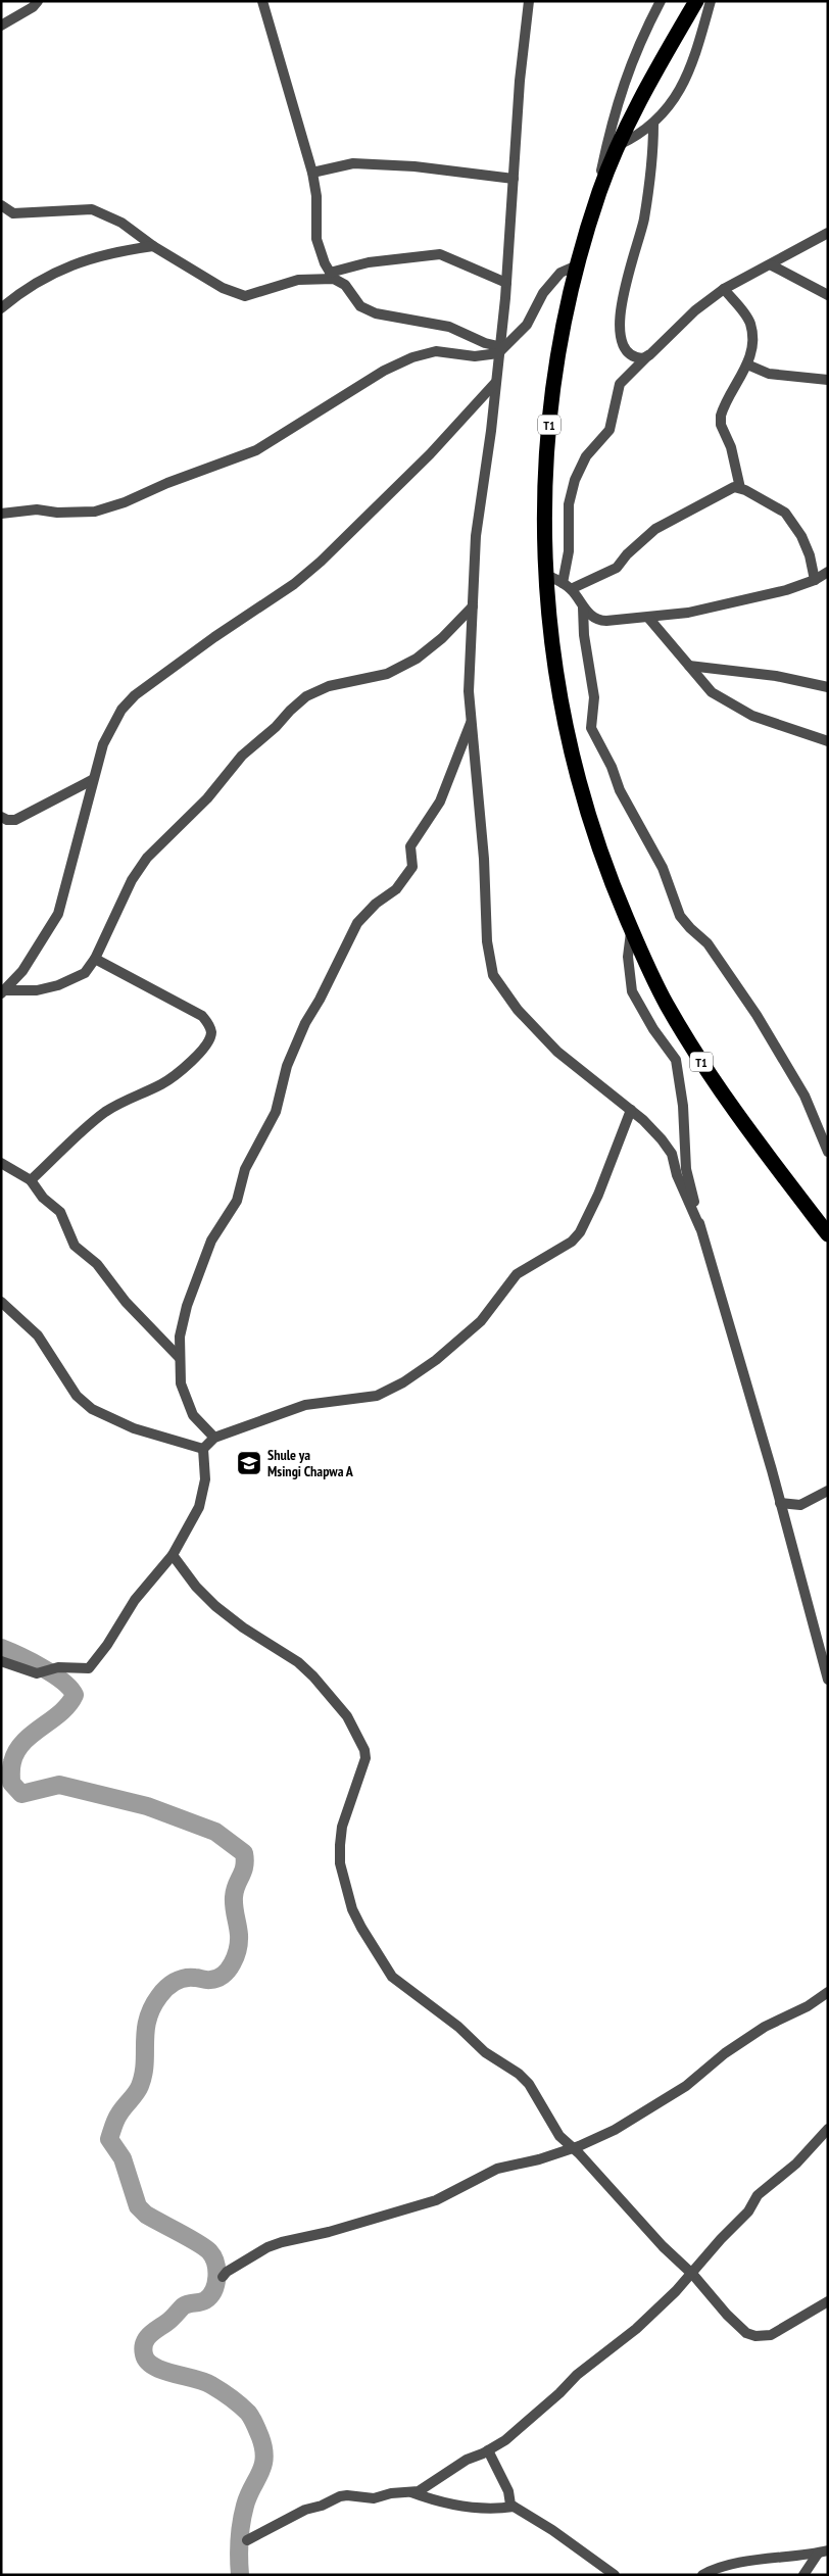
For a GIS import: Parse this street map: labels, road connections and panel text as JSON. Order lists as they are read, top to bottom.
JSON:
{
  "streets": {
    "highway": ["T1"]
  },
  "places": {
    "school or university": ["Shule ya Msingi Chapwa A"]
  }
}
